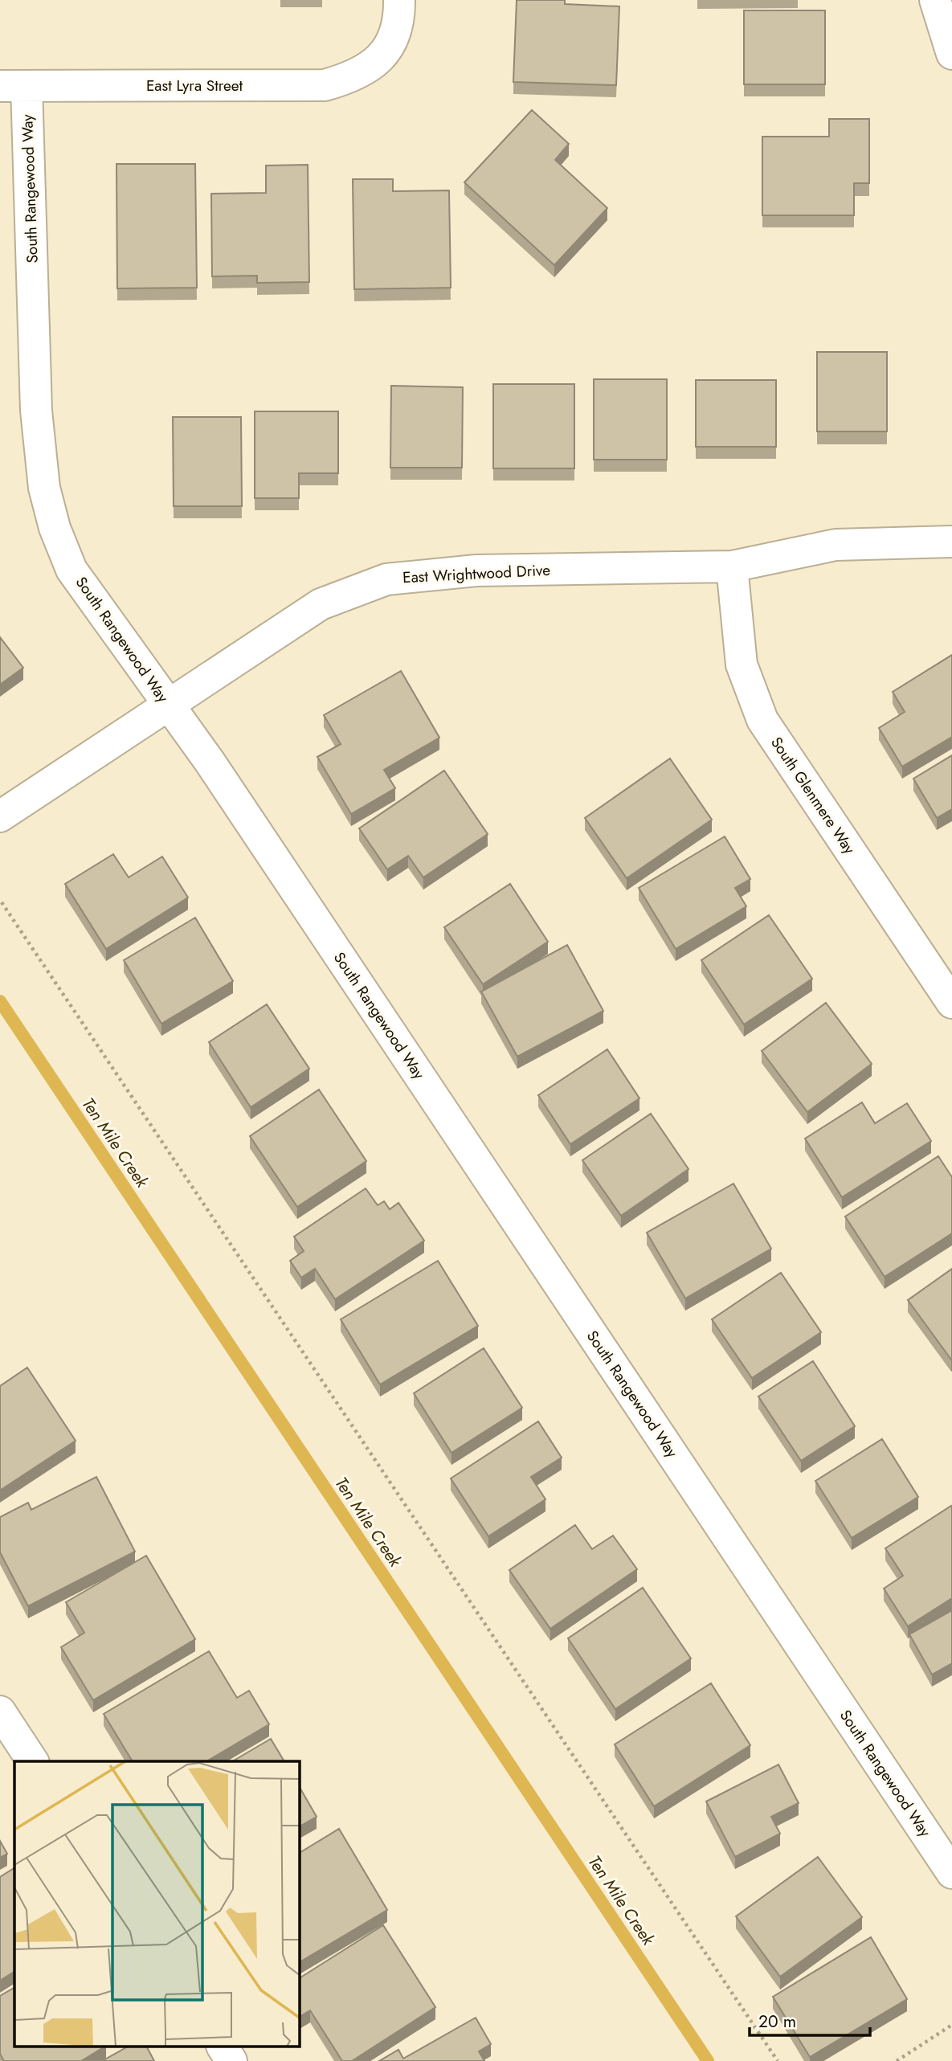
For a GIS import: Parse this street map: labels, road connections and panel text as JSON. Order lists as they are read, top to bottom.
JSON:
{
  "streets": {
    "street": [
      "East Lyra Street",
      "South Rangewood Way",
      "East Wrightwood Drive",
      "South Glenmere Way"
    ]
  },
  "crossings": [
    ["East Lyra Street", "South Rangewood Way"],
    ["South Rangewood Way", "East Wrightwood Drive"],
    ["East Wrightwood Drive", "South Glenmere Way"]
  ],
  "water": ["Ten Mile Creek"],
  "scale_bar": "20 m"
}
